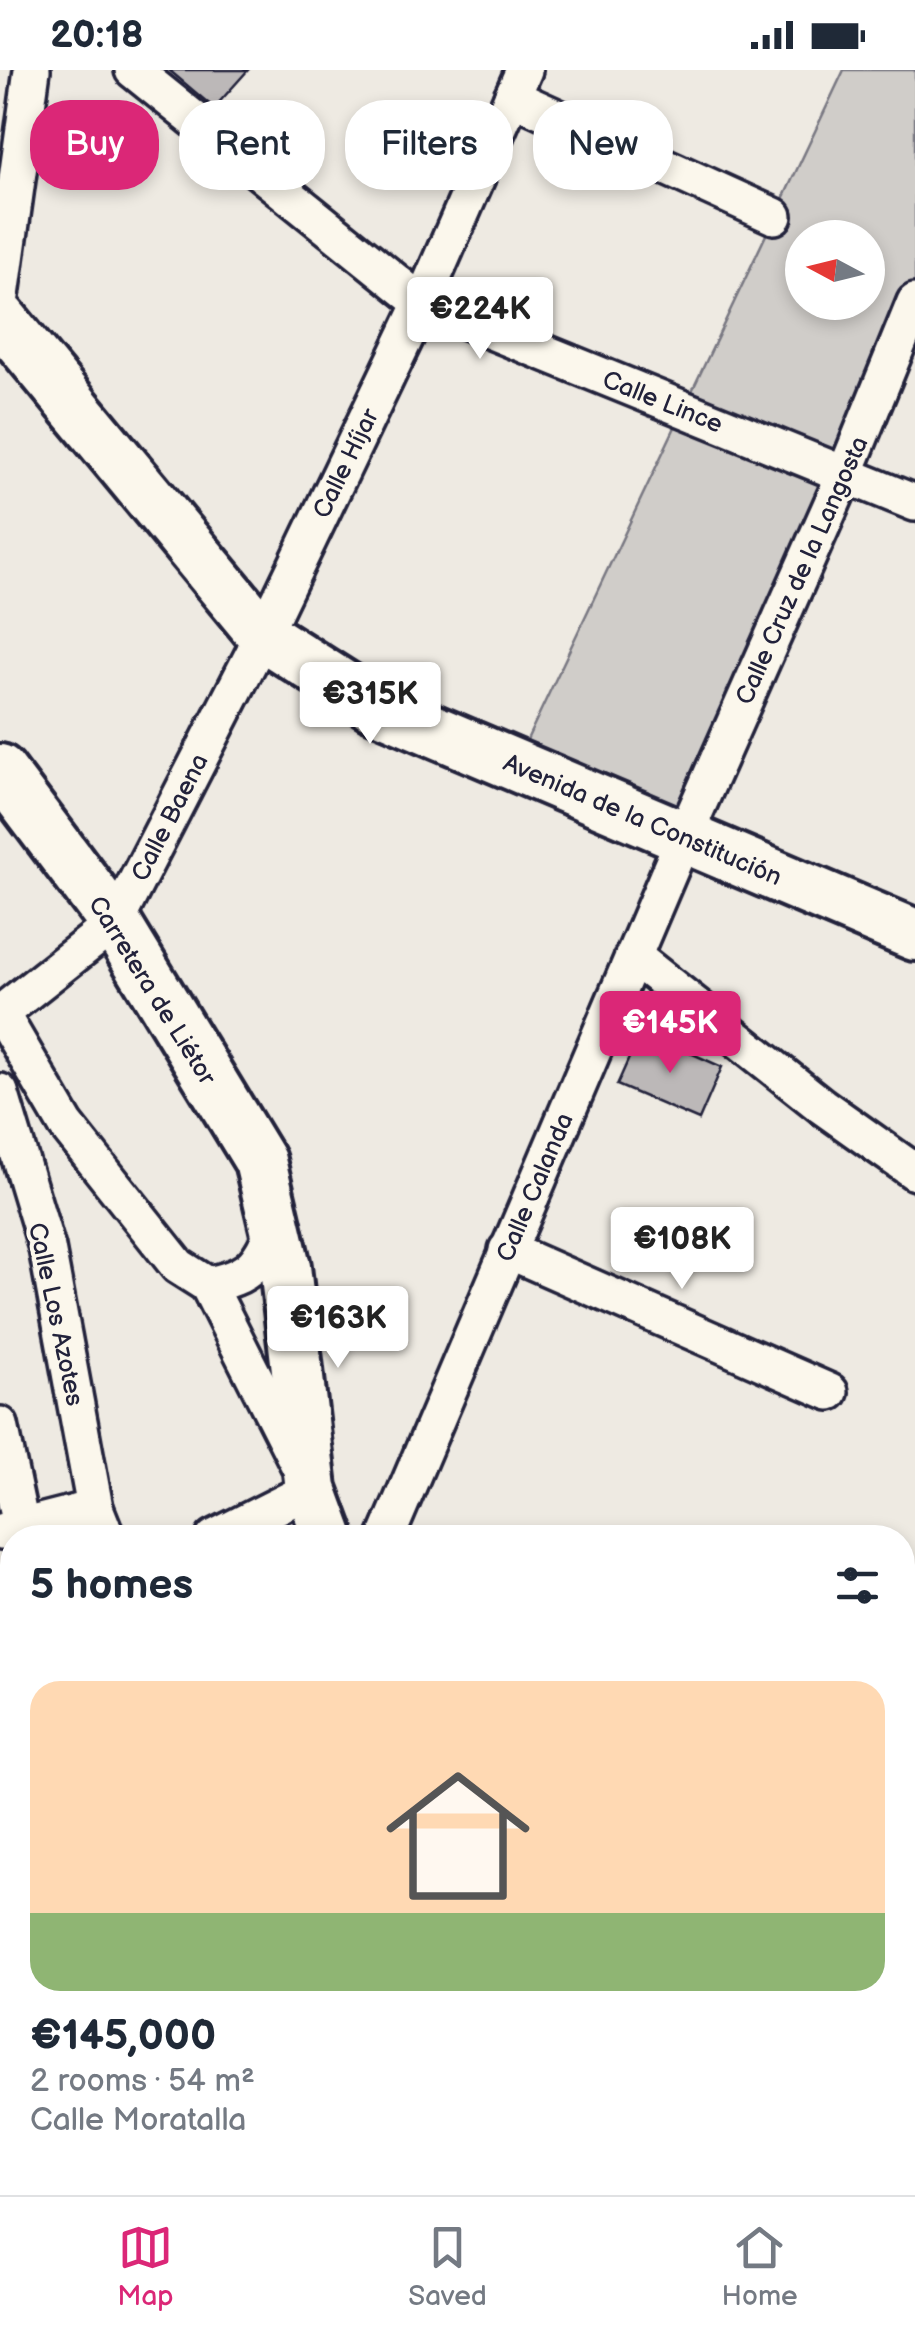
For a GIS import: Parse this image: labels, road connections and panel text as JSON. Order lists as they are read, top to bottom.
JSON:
{
  "streets": {
    "street": [
      "Calle Lince",
      "Calle Híjar",
      "Calle Cruz de la Langosta",
      "Calle Baena",
      "Avenida de la Constitución",
      "Carretera de Liétor",
      "Calle Calanda",
      "Calle Los Azotes"
    ]
  },
  "crossings": [
    ["Calle Lince", "Calle Híjar"],
    ["Calle Lince", "Calle Cruz de la Langosta"],
    ["Calle Híjar", "Calle Baena"],
    ["Calle Híjar", "Avenida de la Constitución"],
    ["Calle Cruz de la Langosta", "Avenida de la Constitución"],
    ["Calle Cruz de la Langosta", "Calle Calanda"],
    ["Calle Baena", "Avenida de la Constitución"],
    ["Calle Baena", "Carretera de Liétor"],
    ["Avenida de la Constitución", "Calle Calanda"]
  ],
  "north": "left",
  "page": {
    "status": "20:18",
    "chip": [
      "Buy",
      "Rent",
      "Filters",
      "New"
    ],
    "price": [
      "€224K",
      "€315K",
      "€145K",
      "€108K",
      "€163K"
    ],
    "heading": "5 homes",
    "list": [
      {
        "name": "€145,000",
        "note": "2 rooms · 54 m² · Calle Moratalla"
      }
    ],
    "tabs": ["Map", "Saved", "Home"]
  }
}
